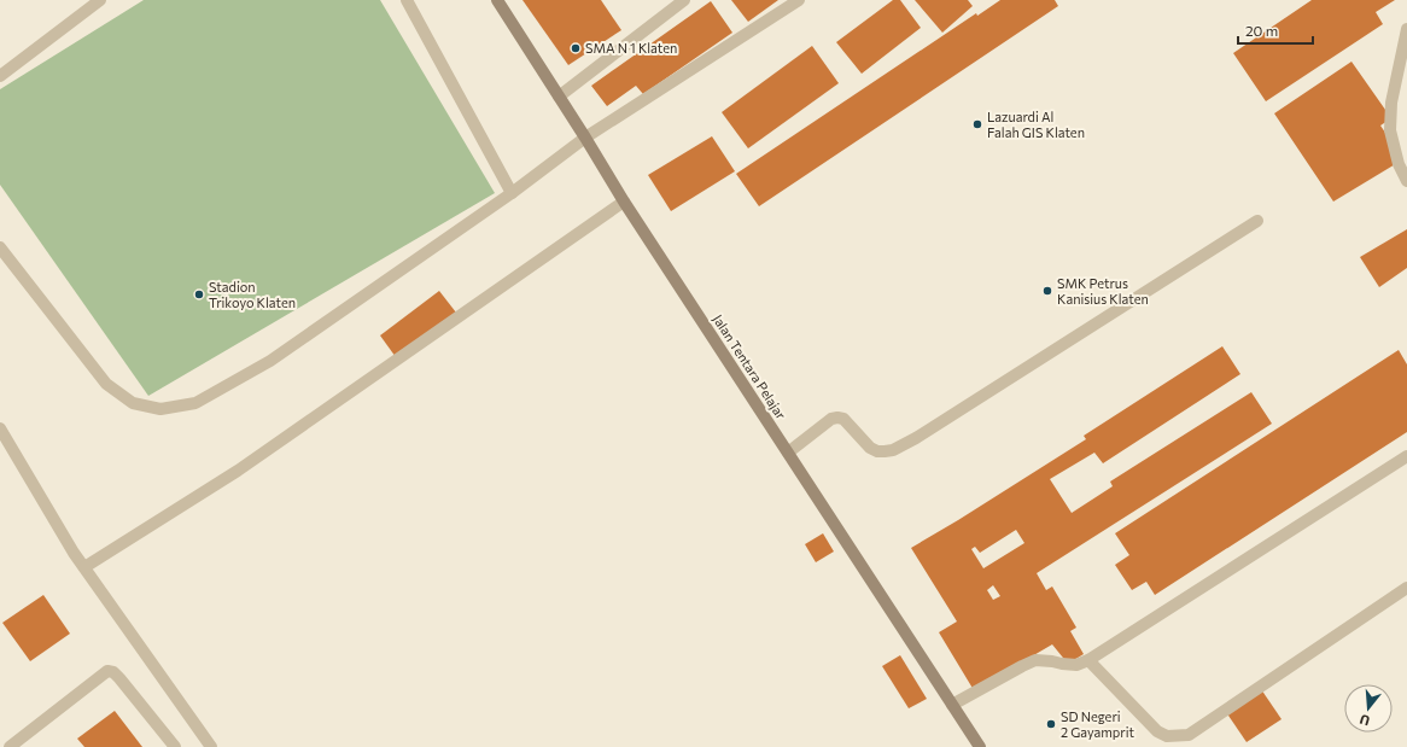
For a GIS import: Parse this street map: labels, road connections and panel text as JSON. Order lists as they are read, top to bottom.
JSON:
{
  "streets": {
    "main road": ["Jalan Tentara Pelajar"]
  },
  "places": [
    "SMA N 1 Klaten",
    "Lazuardi Al Falah GIS Klaten",
    "SMK Petrus Kanisius Klaten",
    "Stadion Trikoyo Klaten",
    "SD Negeri 2 Gayamprit"
  ],
  "scale_bar": "20 m",
  "north": "bottom"
}
